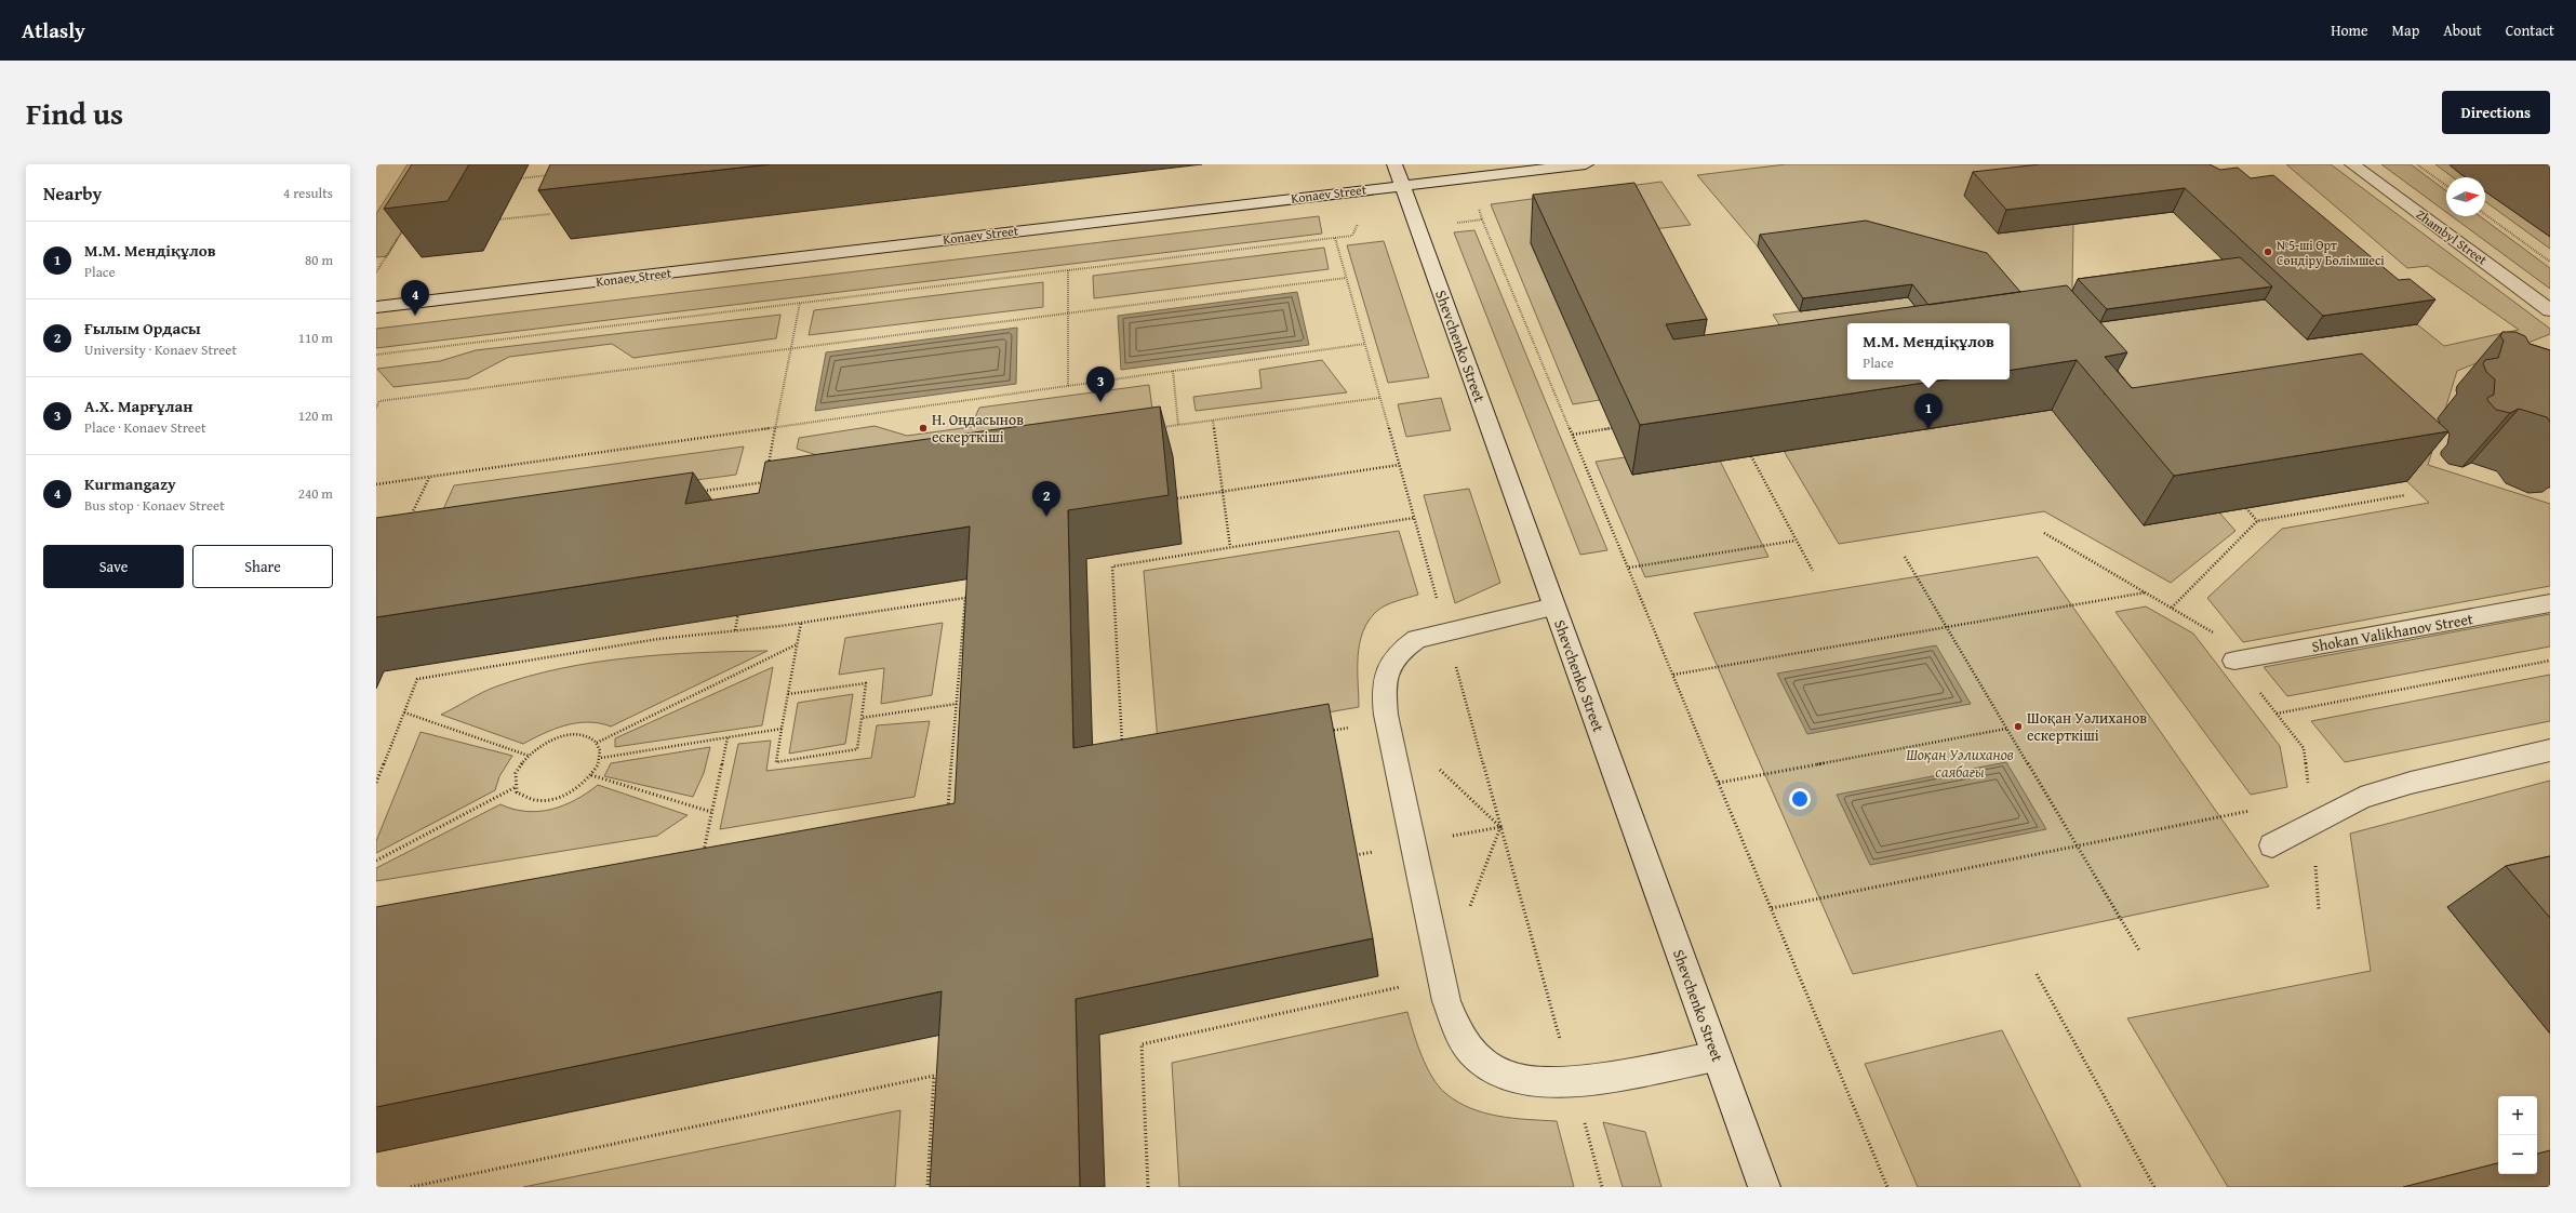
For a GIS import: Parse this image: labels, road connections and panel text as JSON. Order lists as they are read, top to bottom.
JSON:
{
  "streets": {
    "street": [
      "Konaev Street",
      "Zhambyl Street",
      "Shevchenko Street",
      "Shokan Valikhanov Street"
    ]
  },
  "crossings": [
    ["Konaev Street", "Shevchenko Street"]
  ],
  "parks": ["Шоқан Уәлиханов саябағы"],
  "places": ["№5-ші Өрт Сөндіру Бөлімшесі", "Н. Оңдасынов ескерткіші", "Шоқан Уәлиханов ескерткіші"],
  "north": "right",
  "page": {
    "header": "Atlasly",
    "nav": [
      "Home",
      "Map",
      "About",
      "Contact"
    ],
    "title": "Find us",
    "buttons": [
      "Directions",
      ["Save", "Share"]
    ],
    "heading": ["Nearby", "4 results"],
    "list": [
      {
        "mark": "1",
        "name": "М.М. Мендіқұлов",
        "note": "Place",
        "value": "80 m"
      },
      {
        "mark": "2",
        "name": "Ғылым Ордасы",
        "note": "University · Konaev Street",
        "value": "110 m"
      },
      {
        "mark": "3",
        "name": "А.Х. Марғұлан",
        "note": "Place · Konaev Street",
        "value": "120 m"
      },
      {
        "mark": "4",
        "name": "Kurmangazy",
        "note": "Bus stop · Konaev Street",
        "value": "240 m"
      }
    ],
    "pins": [
      "4",
      "3",
      "1",
      "2"
    ],
    "popup": ["М.М. Мендіқұлов", "Place"],
    "map_buttons": ["+", "−"]
  }
}
